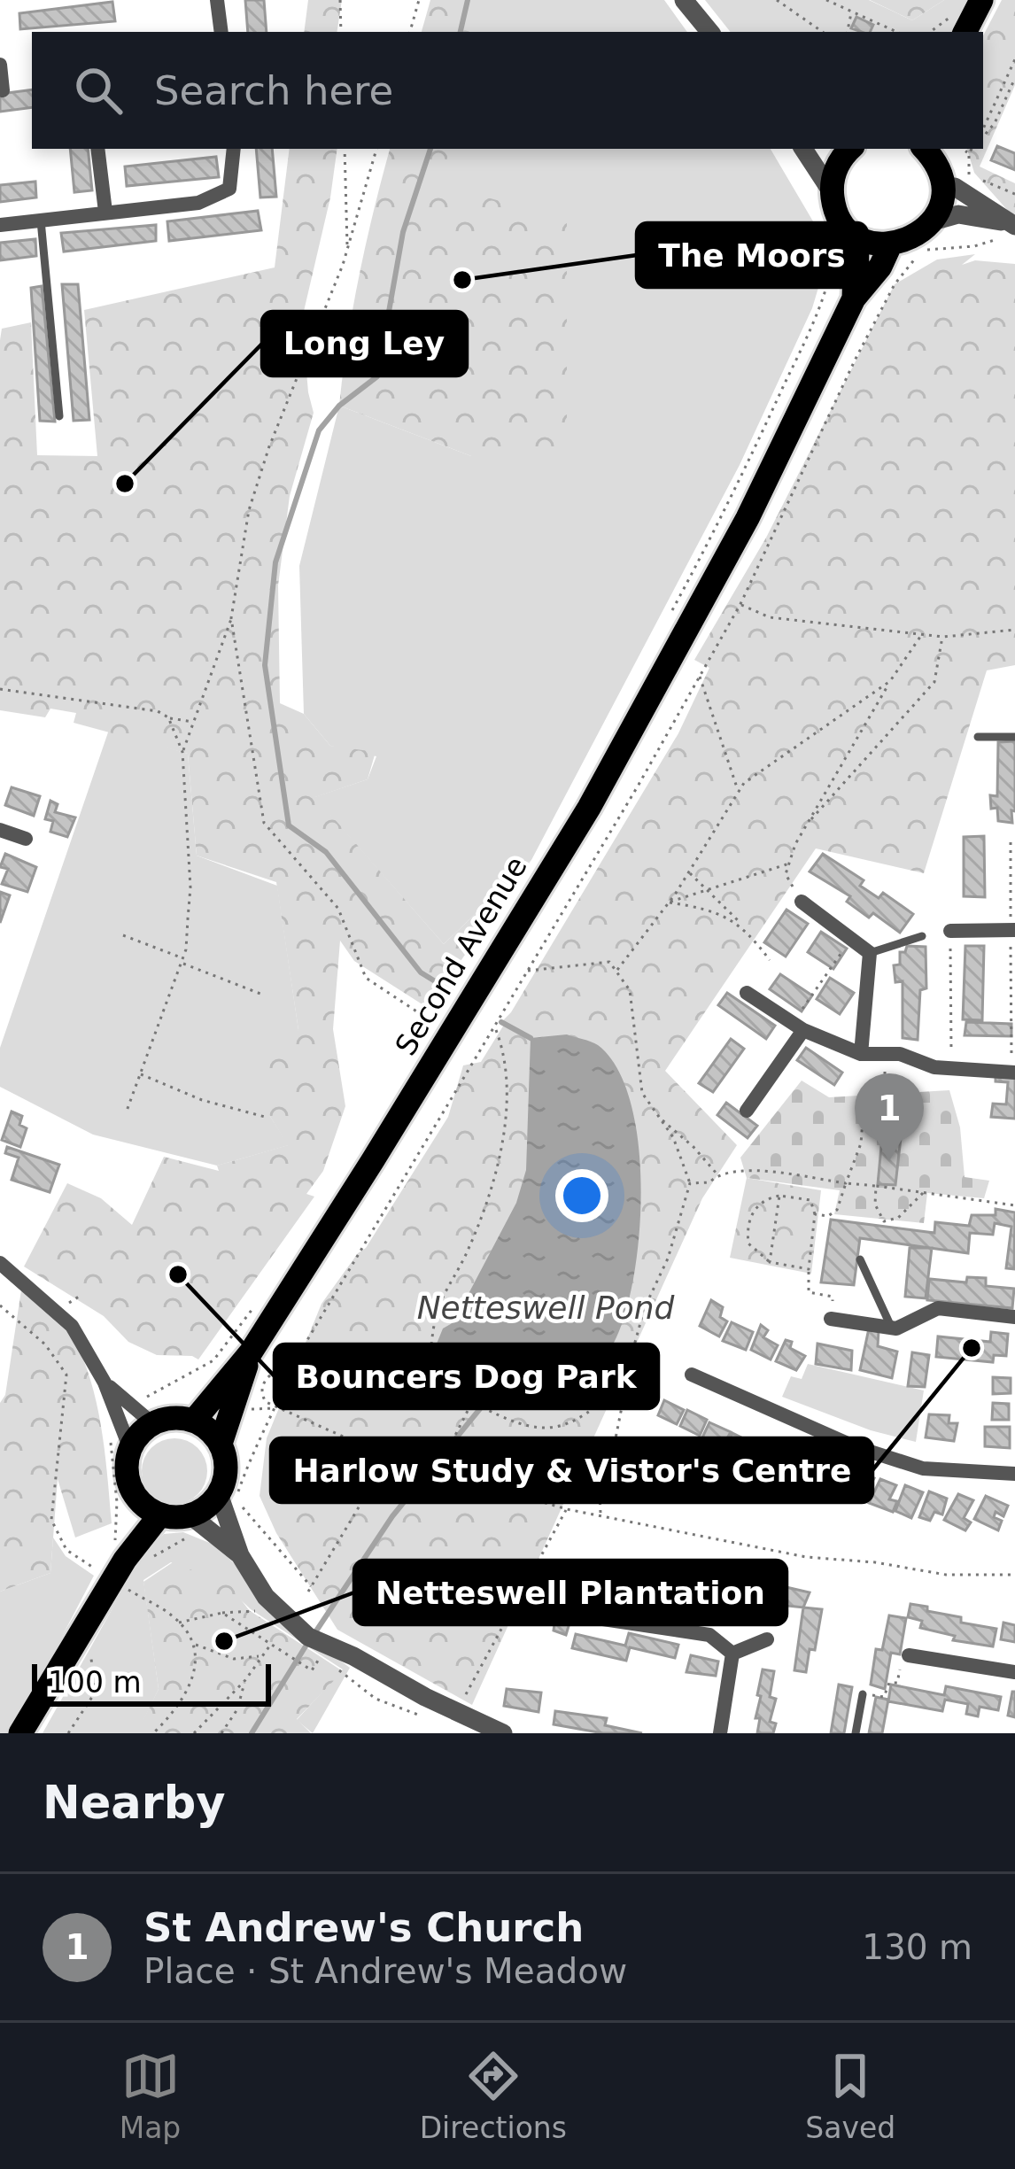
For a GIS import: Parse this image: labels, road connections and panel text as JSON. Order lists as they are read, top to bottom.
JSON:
{
  "streets": {
    "main road": ["Second Avenue"]
  },
  "water": ["Netteswell Pond"],
  "places": [
    "The Moors",
    "Long Ley",
    "Bouncers Dog Park",
    "Harlow Study & Vistor's Centre",
    "Netteswell Plantation"
  ],
  "scale_bar": "100 m",
  "page": {
    "search": "Search here",
    "pins": "1",
    "scale": "100 m",
    "heading": "Nearby",
    "list": [
      {
        "mark": "1",
        "name": "St Andrew's Church",
        "note": "Place · St Andrew's Meadow",
        "value": "130 m"
      }
    ],
    "nav": ["Map", "Directions", "Saved"]
  }
}
